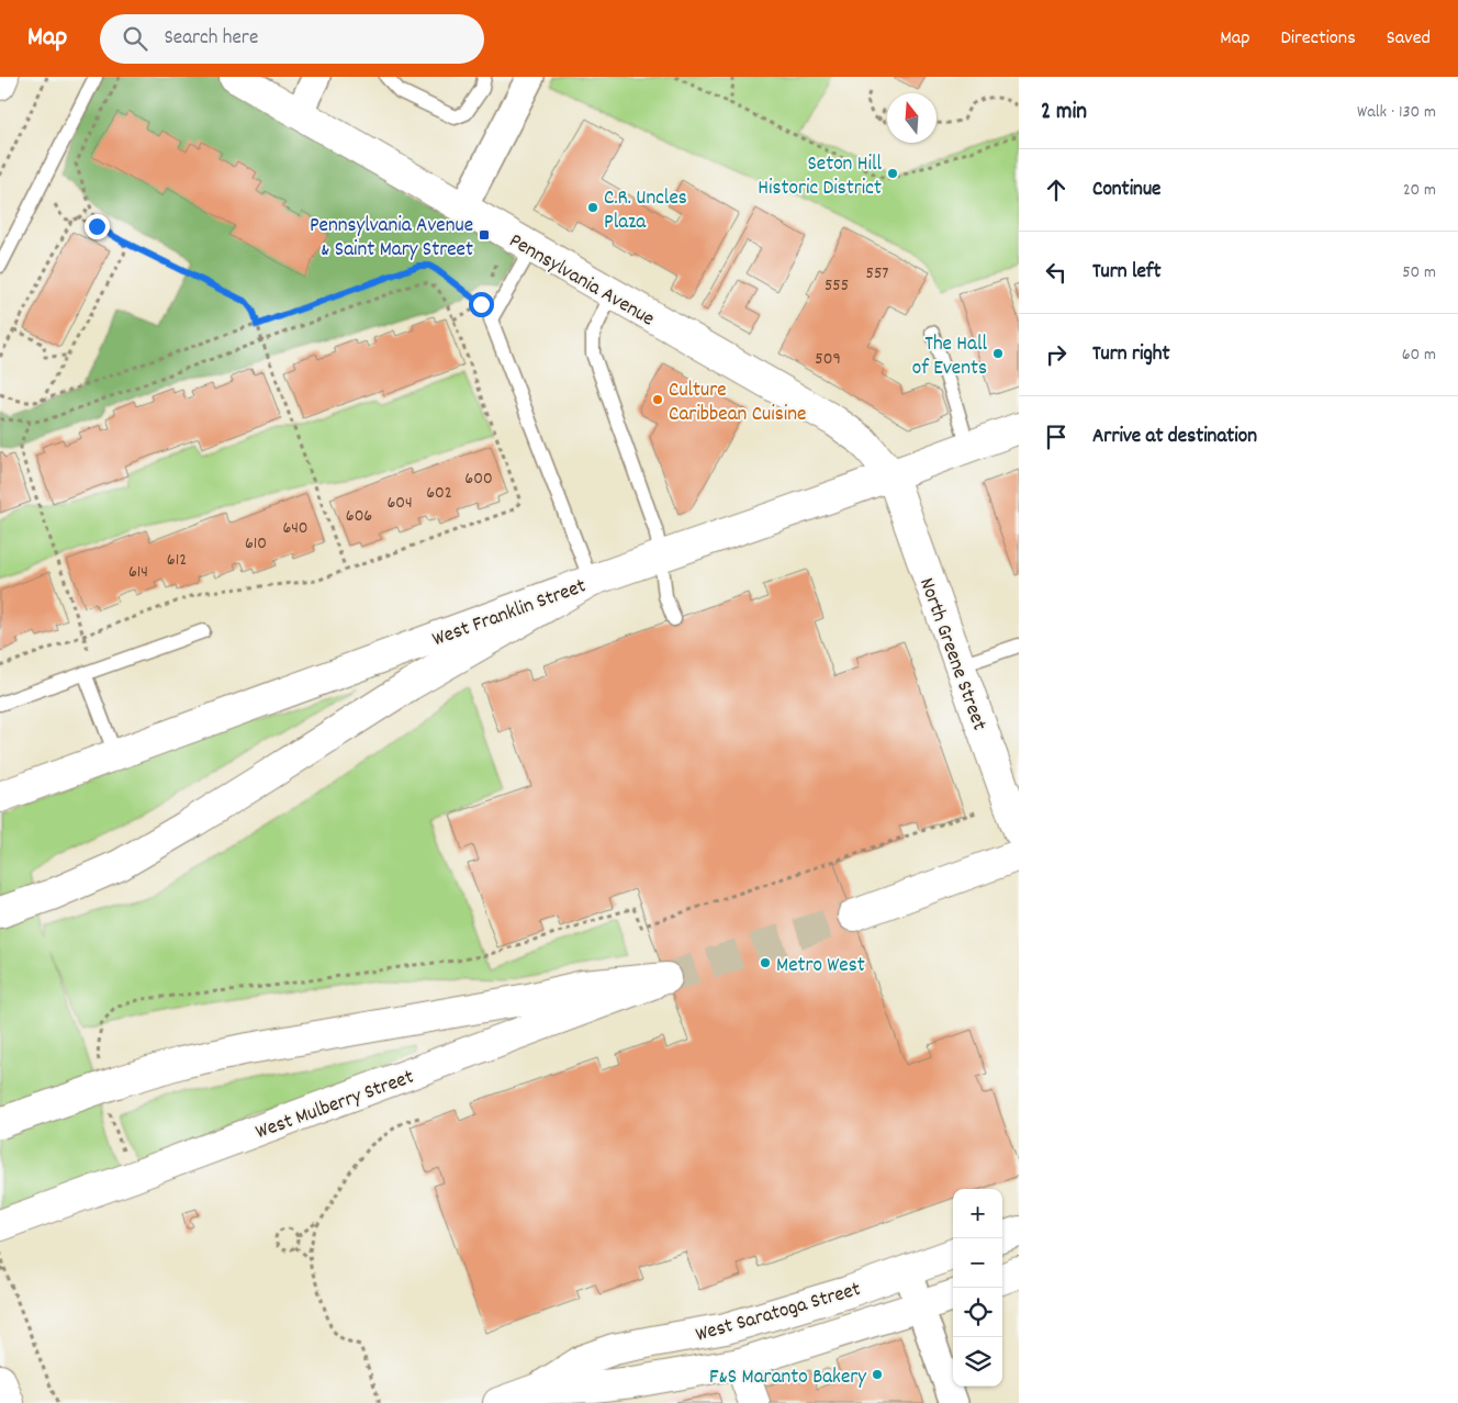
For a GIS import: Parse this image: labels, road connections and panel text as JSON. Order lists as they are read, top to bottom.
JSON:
{
  "streets": {
    "main road": [
      "Pennsylvania Avenue",
      "West Franklin Street",
      "North Greene Street",
      "West Mulberry Street",
      "West Saratoga Street"
    ]
  },
  "crossings": [
    ["Pennsylvania Avenue", "West Franklin Street"],
    ["Pennsylvania Avenue", "North Greene Street"],
    ["West Franklin Street", "North Greene Street"]
  ],
  "places": {
    "other": [
      "Seton Hill Historic District",
      "C.R. Uncles Plaza",
      "The Hall of Events",
      "Culture Caribbean Cuisine",
      "Metro West",
      "F&S Maranto Bakery"
    ],
    "transit": ["Pennsylvania Avenue & Saint Mary Street"]
  },
  "house_numbers": [
    "557",
    "555",
    "509",
    "600",
    "602",
    "604",
    "606",
    "640",
    "610",
    "612",
    "614"
  ],
  "north": "top",
  "page": {
    "header": "Map",
    "search": "Search here",
    "nav": ["Map", "Directions", "Saved"],
    "heading": ["2 min", "Walk · 130 m"],
    "list": [
      ["Continue", "20 m"],
      ["Turn left", "50 m"],
      ["Turn right", "60 m"],
      "Arrive at destination"
    ],
    "map_buttons": ["+", "−"]
  }
}
